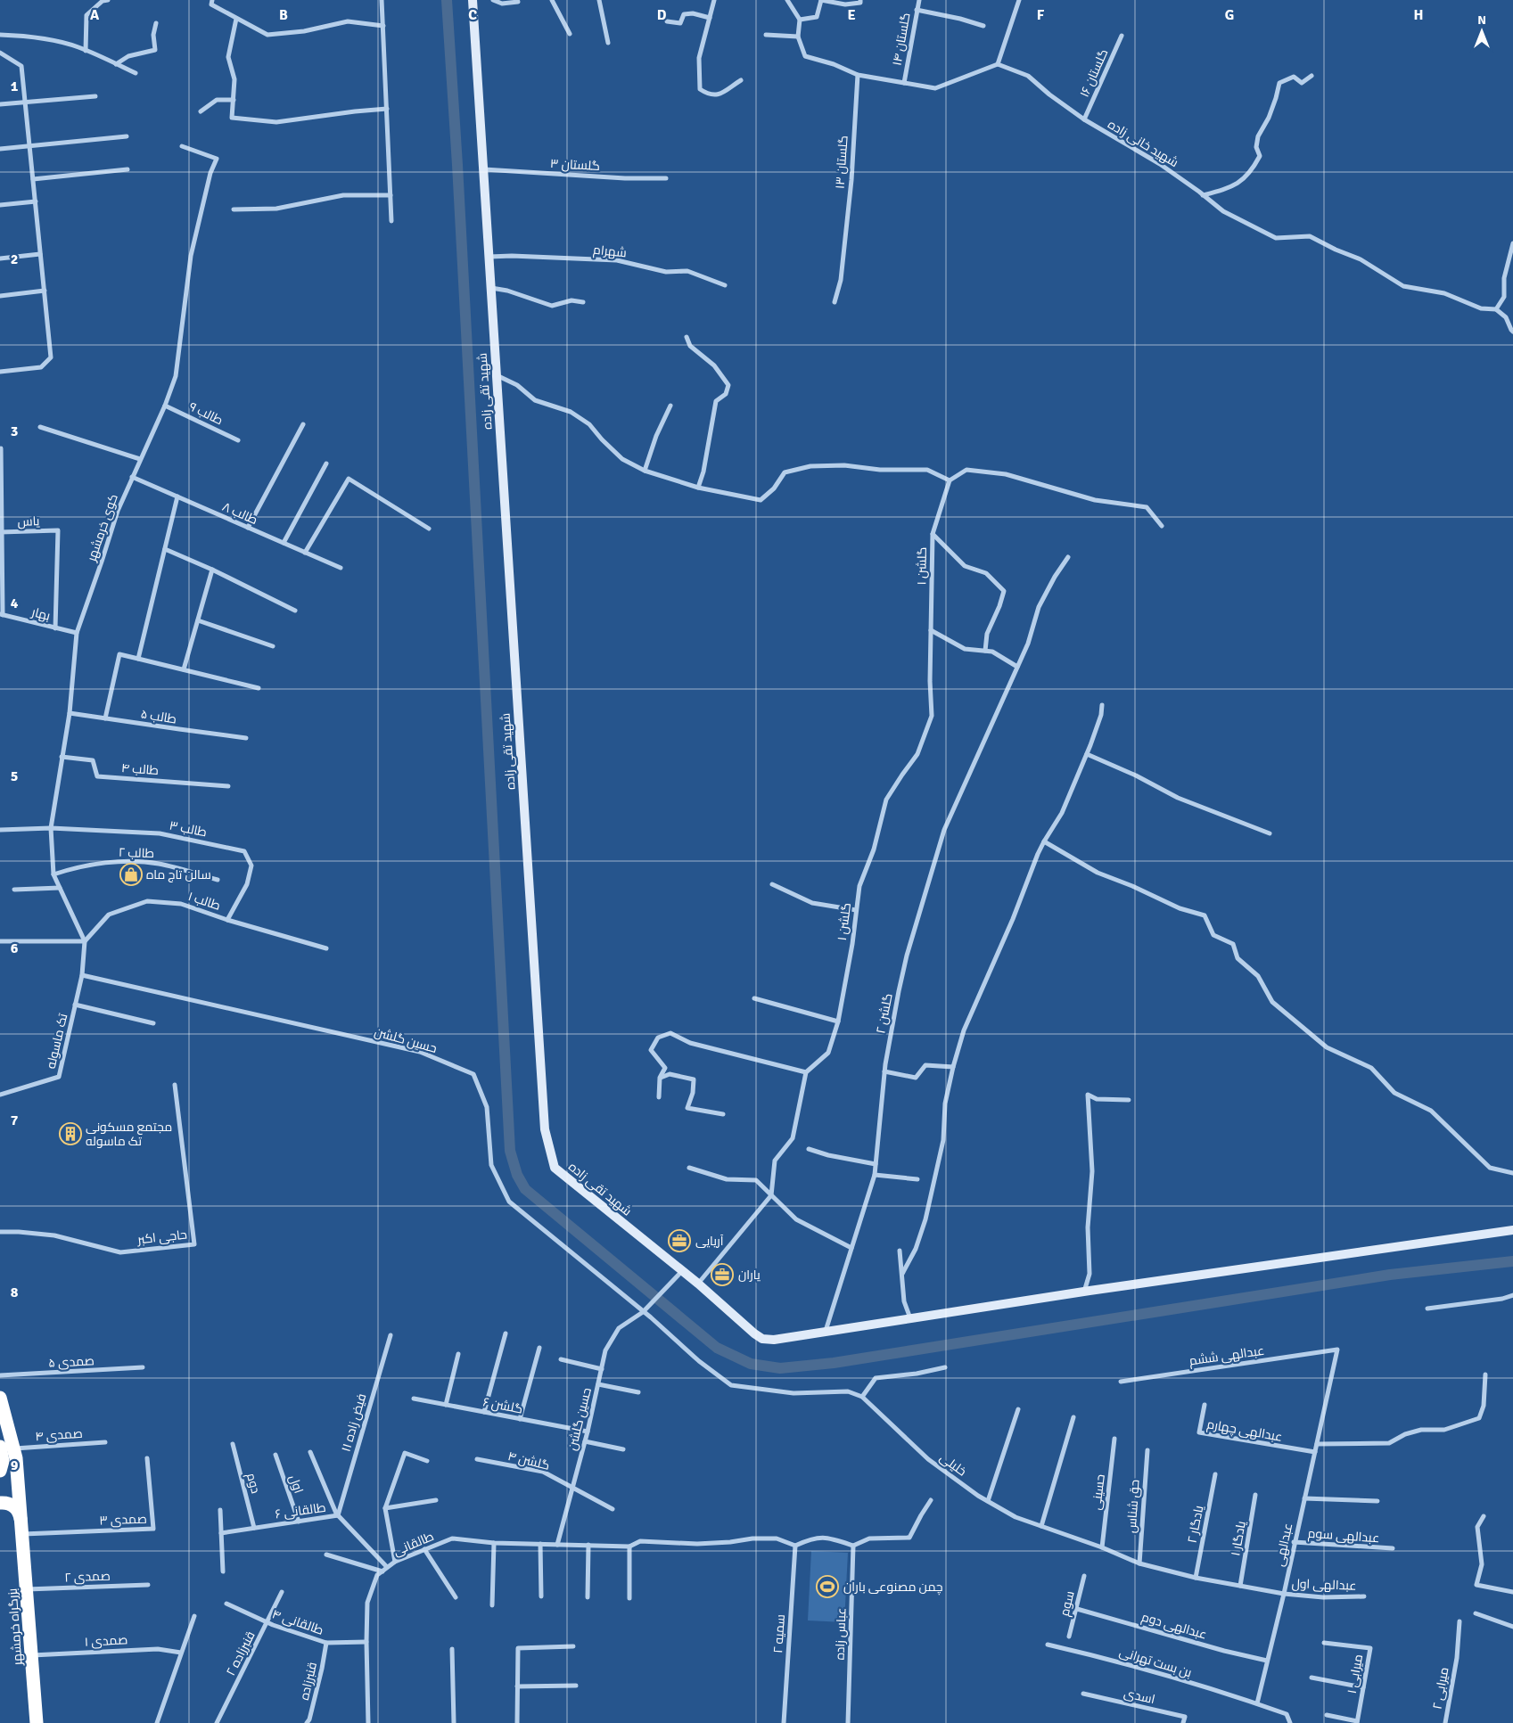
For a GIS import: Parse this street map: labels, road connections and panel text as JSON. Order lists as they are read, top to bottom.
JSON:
{
  "streets": {
    "highway": ["بزرگراه خرمشهر"],
    "main road": ["شهید تقی زاده"],
    "street": [
      "گلستان ۱۴",
      "گلستان ۱۶",
      "شهید خانی زاده",
      "گلستان ۱۳",
      "گلستان ۳",
      "شهرام",
      "طالب ۹",
      "طالب ۸",
      "یاس",
      "کوی خرمشهر",
      "گلشن ۱",
      "بهار",
      "طالب ۵",
      "طالب ۴",
      "طالب ۳",
      "طالب ۲",
      "طالب ۱",
      "گلشن ۲",
      "حسین گلشن",
      "تک ماسوله",
      "حاجی اکبر",
      "عبدالهی ششم",
      "صمدی ۵",
      "گلشن ۶",
      "فیض زاده ۱۱",
      "عبدالهی چهارم",
      "صمدی ۴",
      "گلشن ۴",
      "خلیلی",
      "دوم",
      "اول",
      "حسینی",
      "حق شناس",
      "طالقانی ۶",
      "صمدی ۳",
      "یادگار ۲",
      "عبدالهی سوم",
      "یادگار ۱",
      "طالقانی",
      "عبدالهی",
      "صمدی ۲",
      "عبدالهی اول",
      "سوم",
      "طالقانی ۴",
      "عبدالهی دوم",
      "سمیه ۲",
      "عباس زاده",
      "صمدی ۱",
      "قنبرزاده ۲",
      "بن بست تهرانی",
      "میرابی ۱",
      "قنبرزاده",
      "میرابی ۲",
      "اسدی"
    ]
  },
  "crossings": [
    ["گلستان ۱۶", "شهید خانی زاده"],
    ["گلستان ۳", "شهید تقی زاده"],
    ["شهرام", "شهید تقی زاده"],
    ["شهید تقی زاده", "گلشن ۲"],
    ["شهید تقی زاده", "حسین گلشن"],
    ["طالب ۹", "کوی خرمشهر"],
    ["طالب ۸", "کوی خرمشهر"],
    ["یاس", "بهار"],
    ["کوی خرمشهر", "بهار"],
    ["کوی خرمشهر", "طالب ۵"],
    ["کوی خرمشهر", "طالب ۴"],
    ["کوی خرمشهر", "طالب ۳"],
    ["کوی خرمشهر", "طالب ۲"],
    ["کوی خرمشهر", "طالب ۱"],
    ["کوی خرمشهر", "حسین گلشن"],
    ["کوی خرمشهر", "تک ماسوله"],
    ["طالب ۳", "طالب ۱"],
    ["حسین گلشن", "تک ماسوله"],
    ["حسین گلشن", "گلشن ۶"],
    ["حسین گلشن", "گلشن ۴"],
    ["حسین گلشن", "خلیلی"],
    ["حسین گلشن", "طالقانی"],
    ["عبدالهی ششم", "عبدالهی"],
    ["فیض زاده ۱۱", "طالقانی ۶"],
    ["عبدالهی چهارم", "عبدالهی"],
    ["صمدی ۴", "بزرگراه خرمشهر"],
    ["خلیلی", "حسینی"],
    ["خلیلی", "حق شناس"],
    ["خلیلی", "یادگار ۲"],
    ["خلیلی", "یادگار ۱"],
    ["خلیلی", "عبدالهی"],
    ["خلیلی", "عبدالهی اول"],
    ["دوم", "طالقانی ۶"],
    ["اول", "طالقانی ۶"],
    ["طالقانی ۶", "طالقانی"],
    ["صمدی ۳", "بزرگراه خرمشهر"],
    ["عبدالهی سوم", "عبدالهی"],
    ["طالقانی", "طالقانی ۴"],
    ["طالقانی", "سمیه ۲"],
    ["عبدالهی", "عبدالهی اول"],
    ["عبدالهی", "عبدالهی دوم"],
    ["عبدالهی", "بن بست تهرانی"],
    ["صمدی ۲", "بزرگراه خرمشهر"],
    ["سوم", "عبدالهی دوم"],
    ["طالقانی ۴", "قنبرزاده ۲"],
    ["طالقانی ۴", "قنبرزاده"],
    ["بزرگراه خرمشهر", "صمدی ۱"]
  ],
  "places": {
    "shop": ["سالن تاج ماه"],
    "building": ["مجتمع مسکونی تک ماسوله"],
    "office": ["آریایی", "یاران"],
    "sports": ["چمن مصنوعی باران"]
  },
  "north": "top",
  "grid": {
    "columns": [
      "A",
      "B",
      "C",
      "D",
      "E",
      "F",
      "G",
      "H"
    ],
    "rows": [
      "1",
      "2",
      "3",
      "4",
      "5",
      "6",
      "7",
      "8",
      "9"
    ]
  }
}
